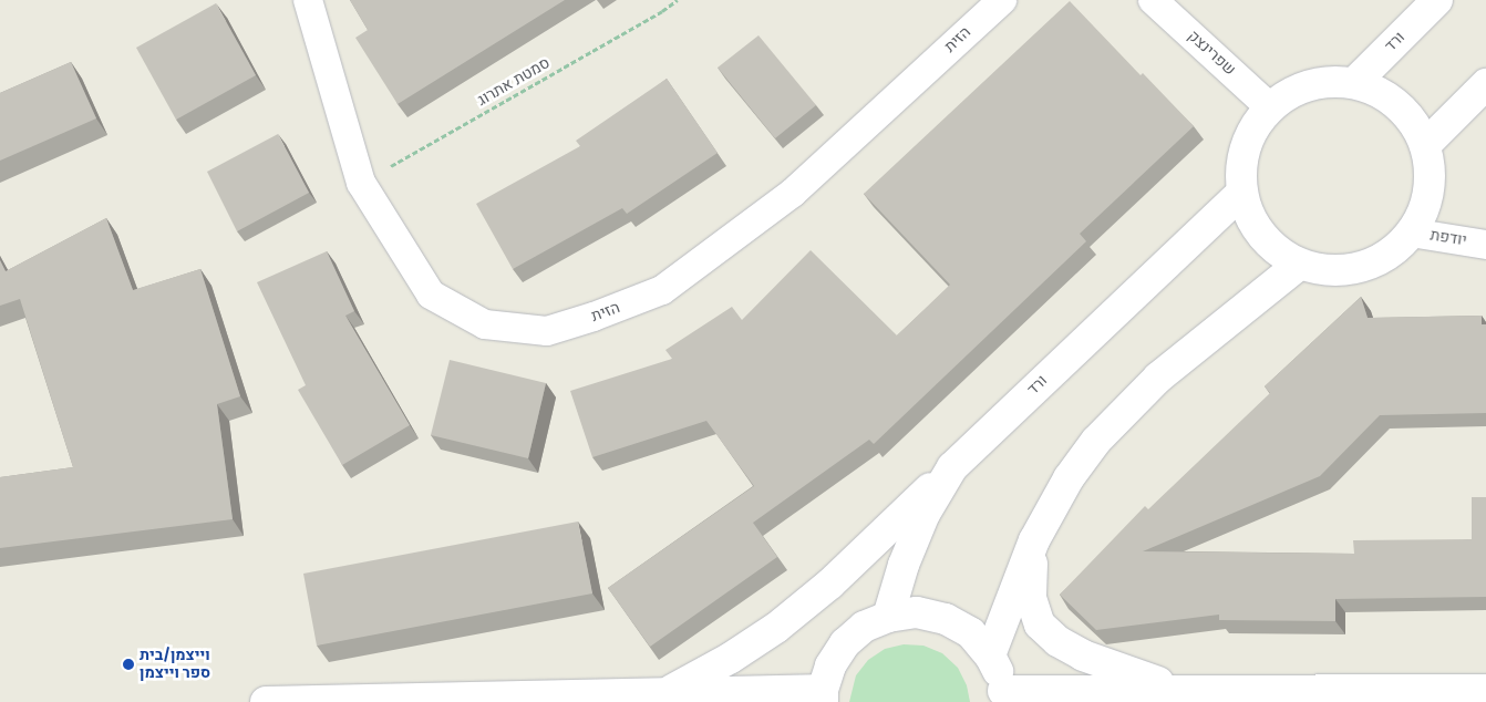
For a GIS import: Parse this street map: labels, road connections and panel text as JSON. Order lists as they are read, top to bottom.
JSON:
{
  "streets": {
    "street": [
      "הזית",
      "ורד",
      "שפרינצק",
      "יודפת"
    ],
    "path": ["סמטת אתרוג"]
  },
  "crossings": [
    ["הזית", "סמטת אתרוג"],
    ["ורד", "שפרינצק"],
    ["ורד", "יודפת"],
    ["שפרינצק", "יודפת"]
  ],
  "places": ["וייצמן/בית ספר וייצמן"]
}
